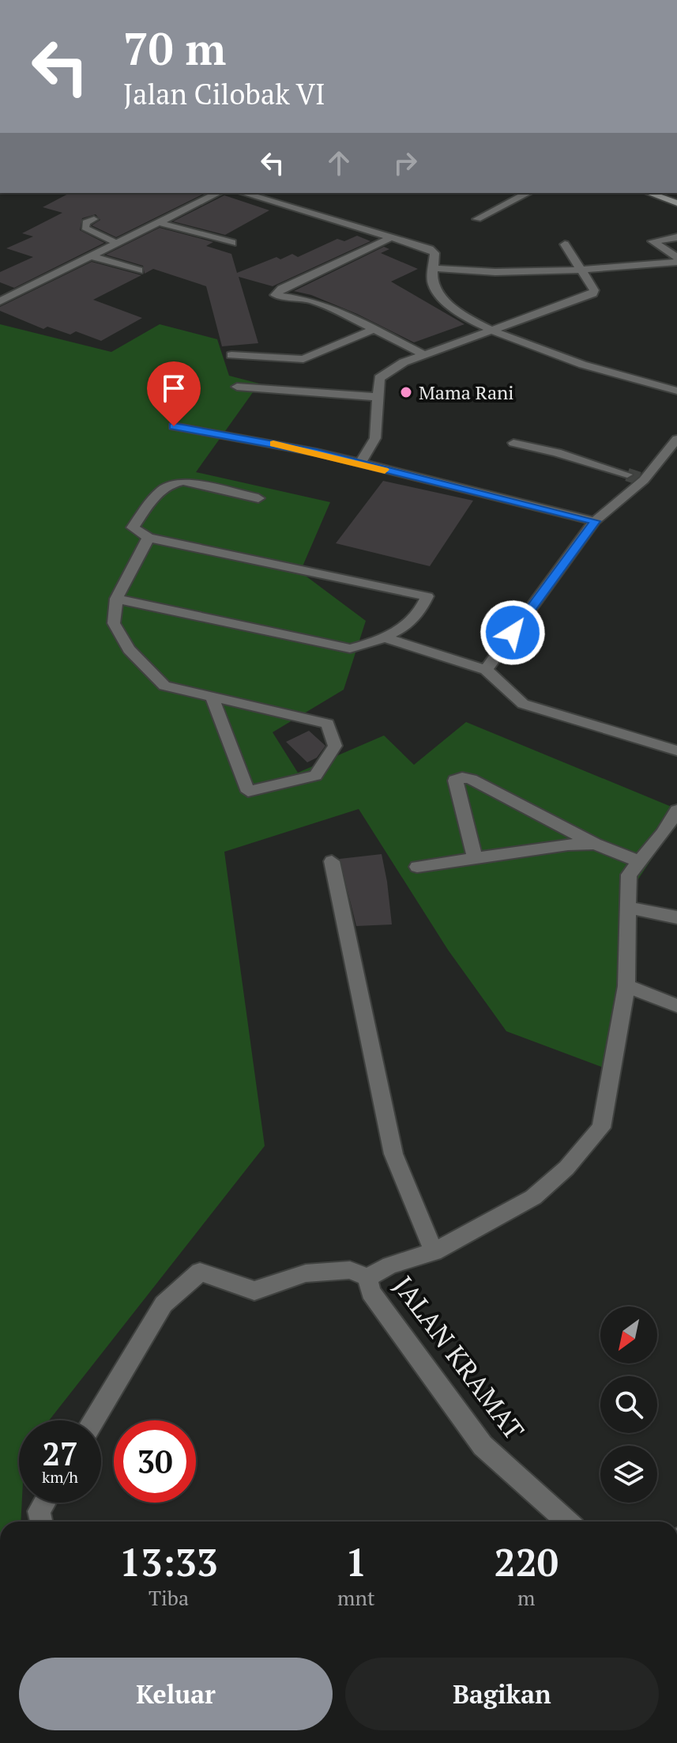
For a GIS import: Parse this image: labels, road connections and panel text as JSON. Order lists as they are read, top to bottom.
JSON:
{
  "streets": {
    "street": ["JALAN KRAMAT"]
  },
  "places": ["Mama Rani"],
  "north": "bottom left",
  "page": {
    "turn": ["70 m", "Jalan Cilobak VI"],
    "speed": "27 km/h",
    "limit": "30",
    "eta": [
      "13:33",
      "Tiba",
      "1",
      "mnt",
      "220",
      "m"
    ],
    "buttons": ["Keluar", "Bagikan"]
  }
}
